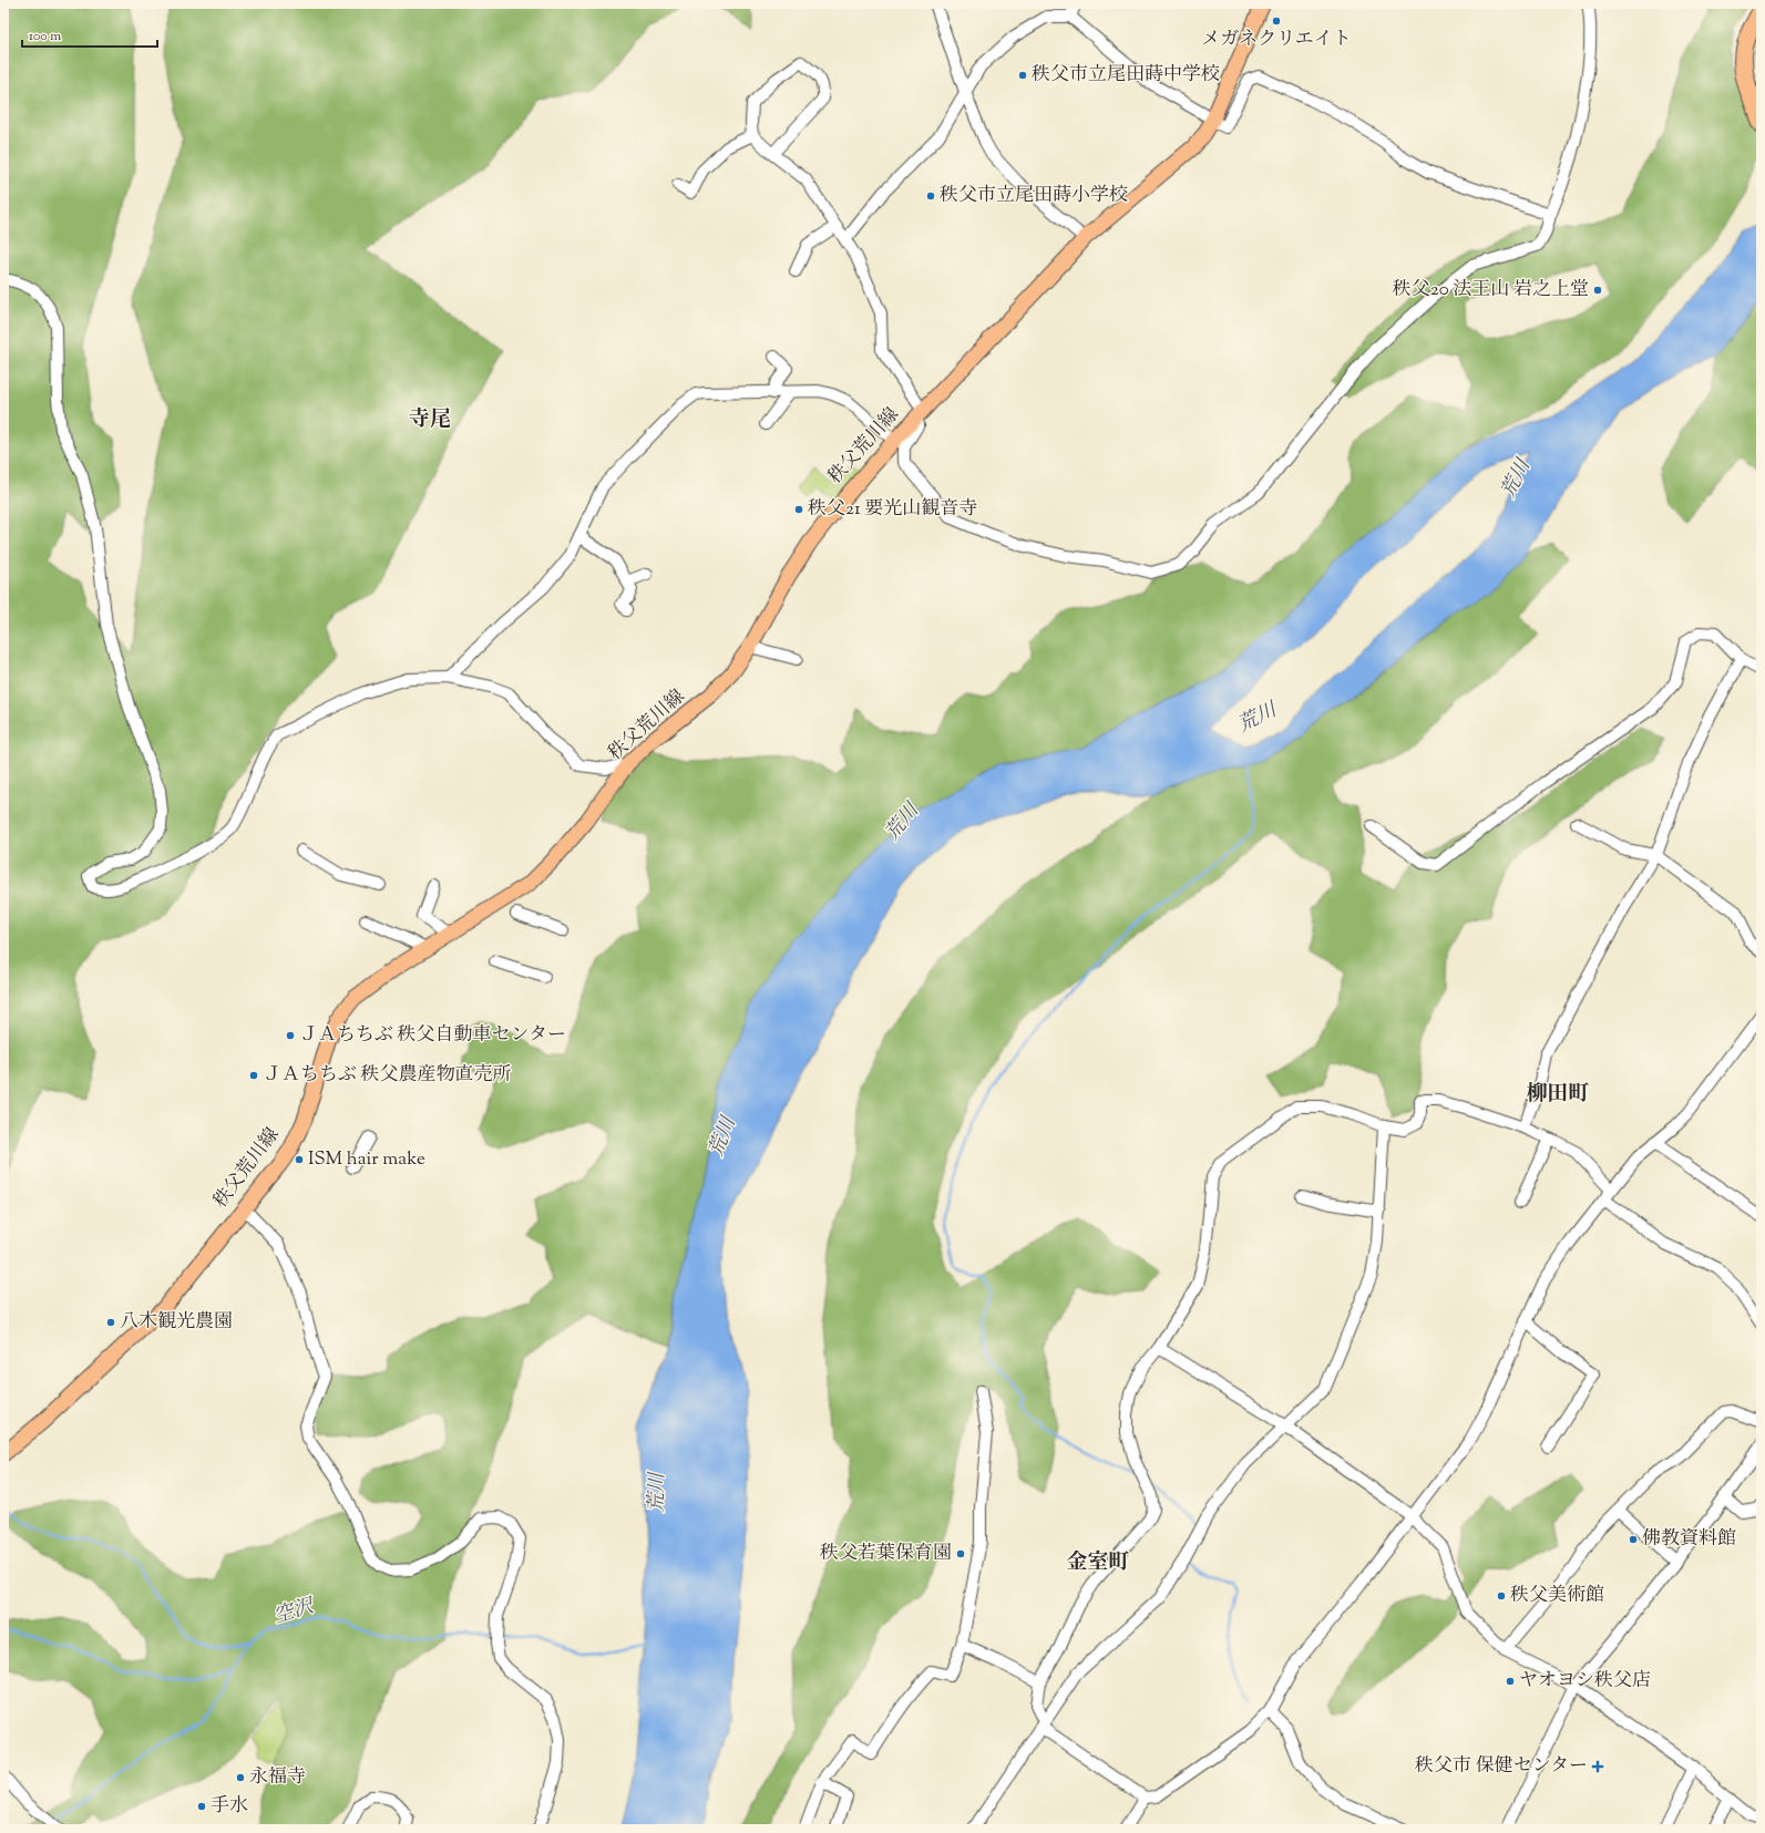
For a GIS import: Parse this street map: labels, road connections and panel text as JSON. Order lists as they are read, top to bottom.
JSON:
{
  "streets": {
    "main road": ["秩父荒川線"]
  },
  "districts": ["寺尾", "柳田町", "金室町"],
  "water": ["荒川", "空沢"],
  "places": {
    "other": [
      "メガネクリエイト",
      "秩父市立尾田蒔中学校",
      "秩父市立尾田蒔小学校",
      "秩父20 法王山 岩之上堂",
      "秩父21 要光山観音寺",
      "ＪＡちちぶ 秩父自動車センター",
      "ＪＡちちぶ 秩父農産物直売所",
      "ISM hair make",
      "八木観光農園",
      "佛教資料館",
      "秩父若葉保育園",
      "秩父美術館",
      "ヤオヨシ秩父店",
      "永福寺",
      "手水"
    ],
    "health": ["秩父市 保健センター"]
  },
  "scale_bar": "100 m"
}
